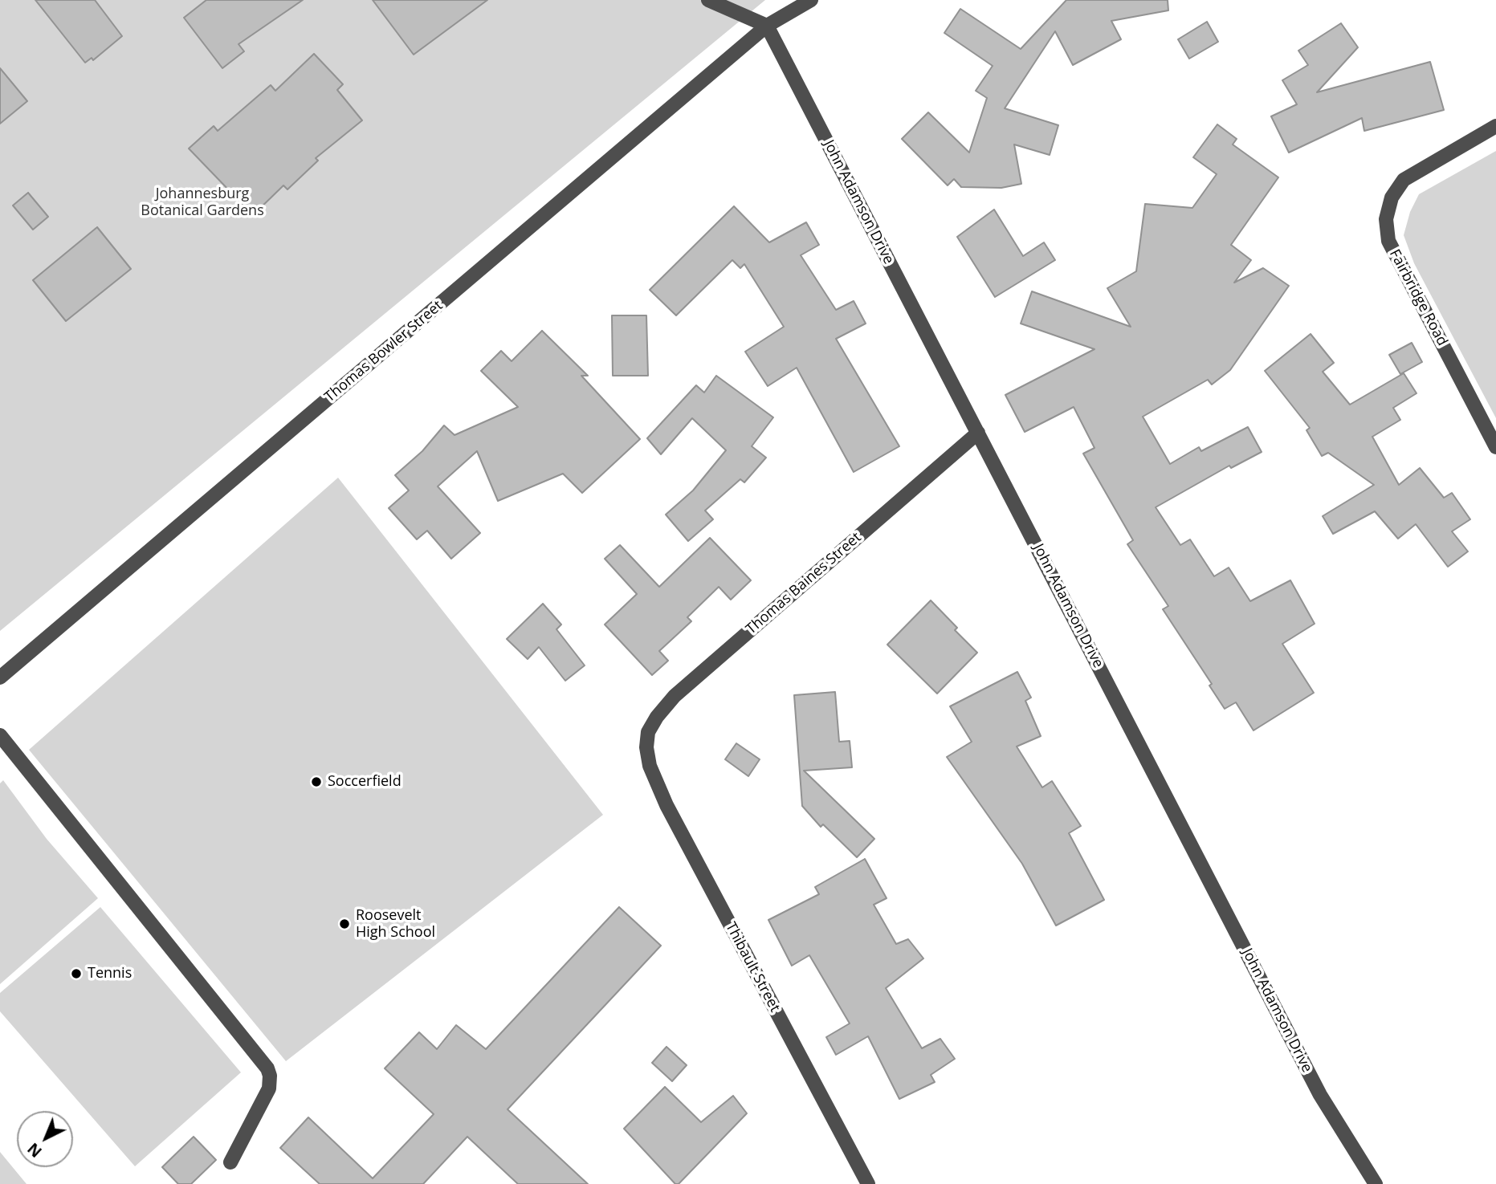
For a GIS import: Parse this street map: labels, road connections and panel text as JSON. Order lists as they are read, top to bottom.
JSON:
{
  "streets": {
    "street": [
      "John Adamson Drive",
      "Fairbridge Road",
      "Thomas Bowler Street",
      "Thomas Baines Street",
      "Thibault Street"
    ]
  },
  "crossings": [
    ["John Adamson Drive", "Thomas Bowler Street"],
    ["John Adamson Drive", "Thomas Baines Street"],
    ["Thomas Baines Street", "Thibault Street"]
  ],
  "parks": ["Johannesburg Botanical Gardens"],
  "places": ["Soccerfield", "Roosevelt High School", "Tennis"],
  "north": "bottom left"
}
